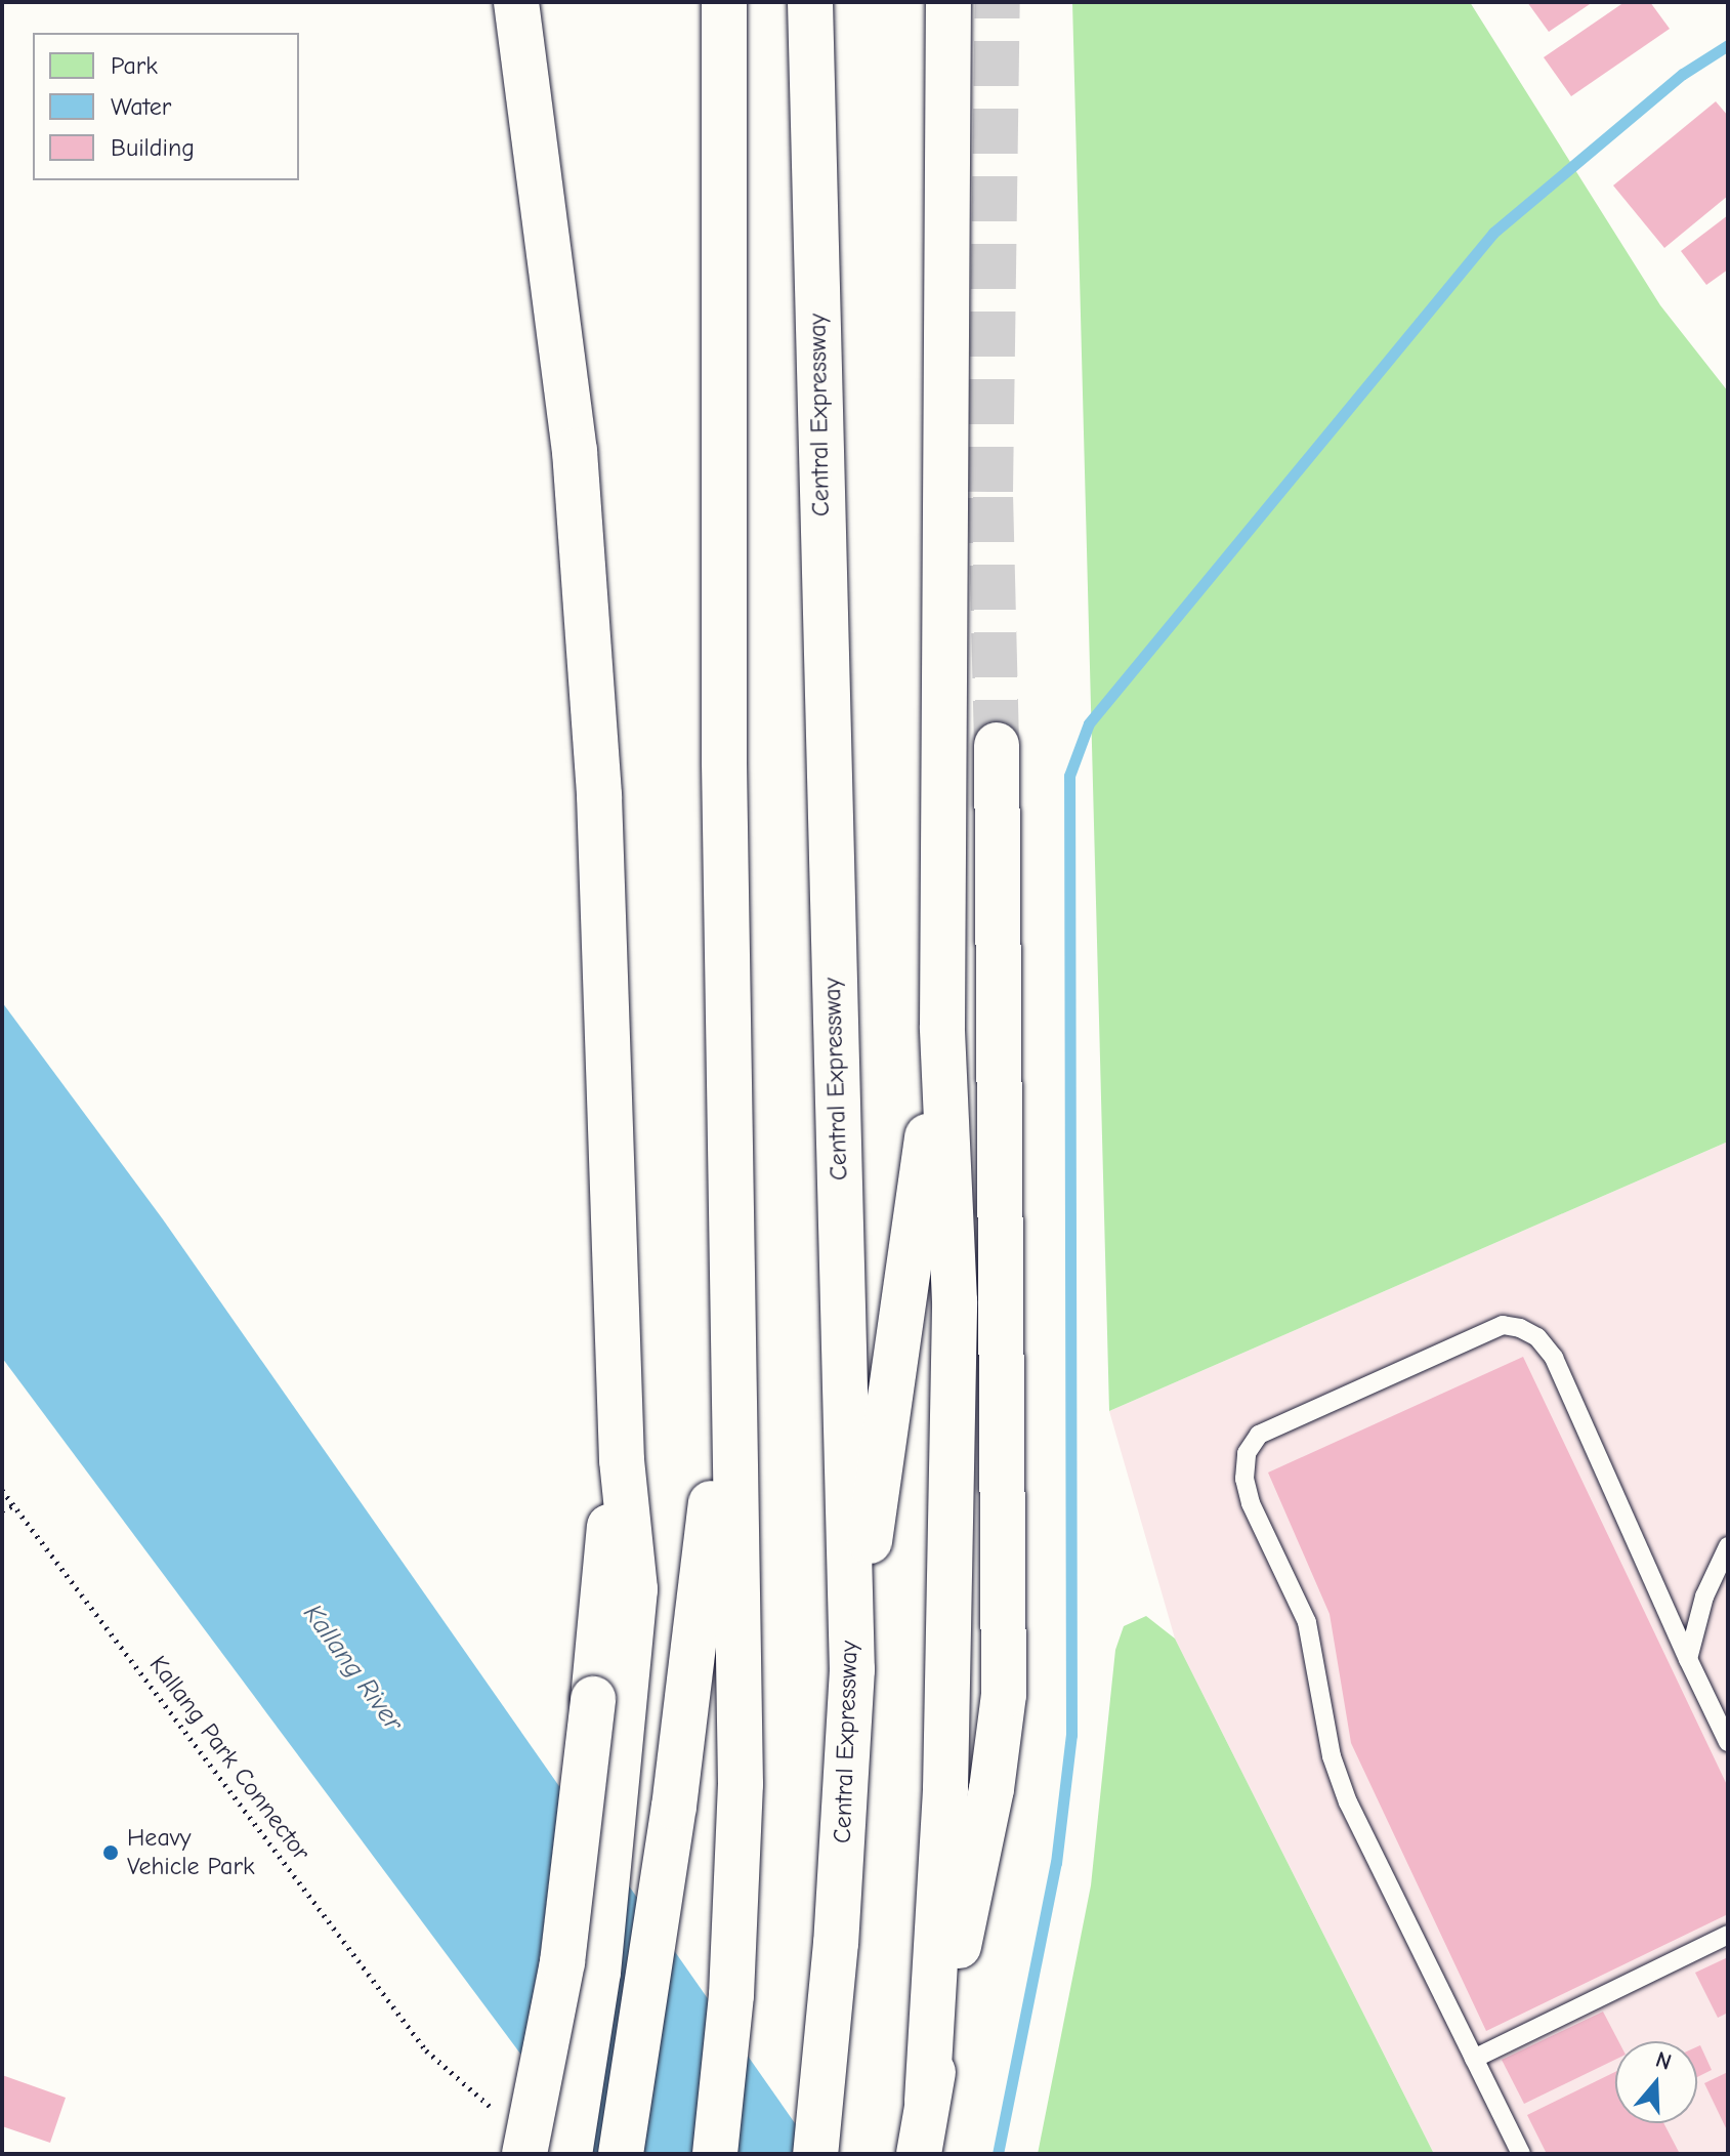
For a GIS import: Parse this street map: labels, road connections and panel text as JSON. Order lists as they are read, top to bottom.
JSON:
{
  "streets": {
    "highway": ["Central Expressway"],
    "path": ["Kallang Park Connector"]
  },
  "water": ["Kallang River"],
  "places": ["Heavy Vehicle Park"],
  "legend": ["Park", "Water", "Building"],
  "north": "top"
}
